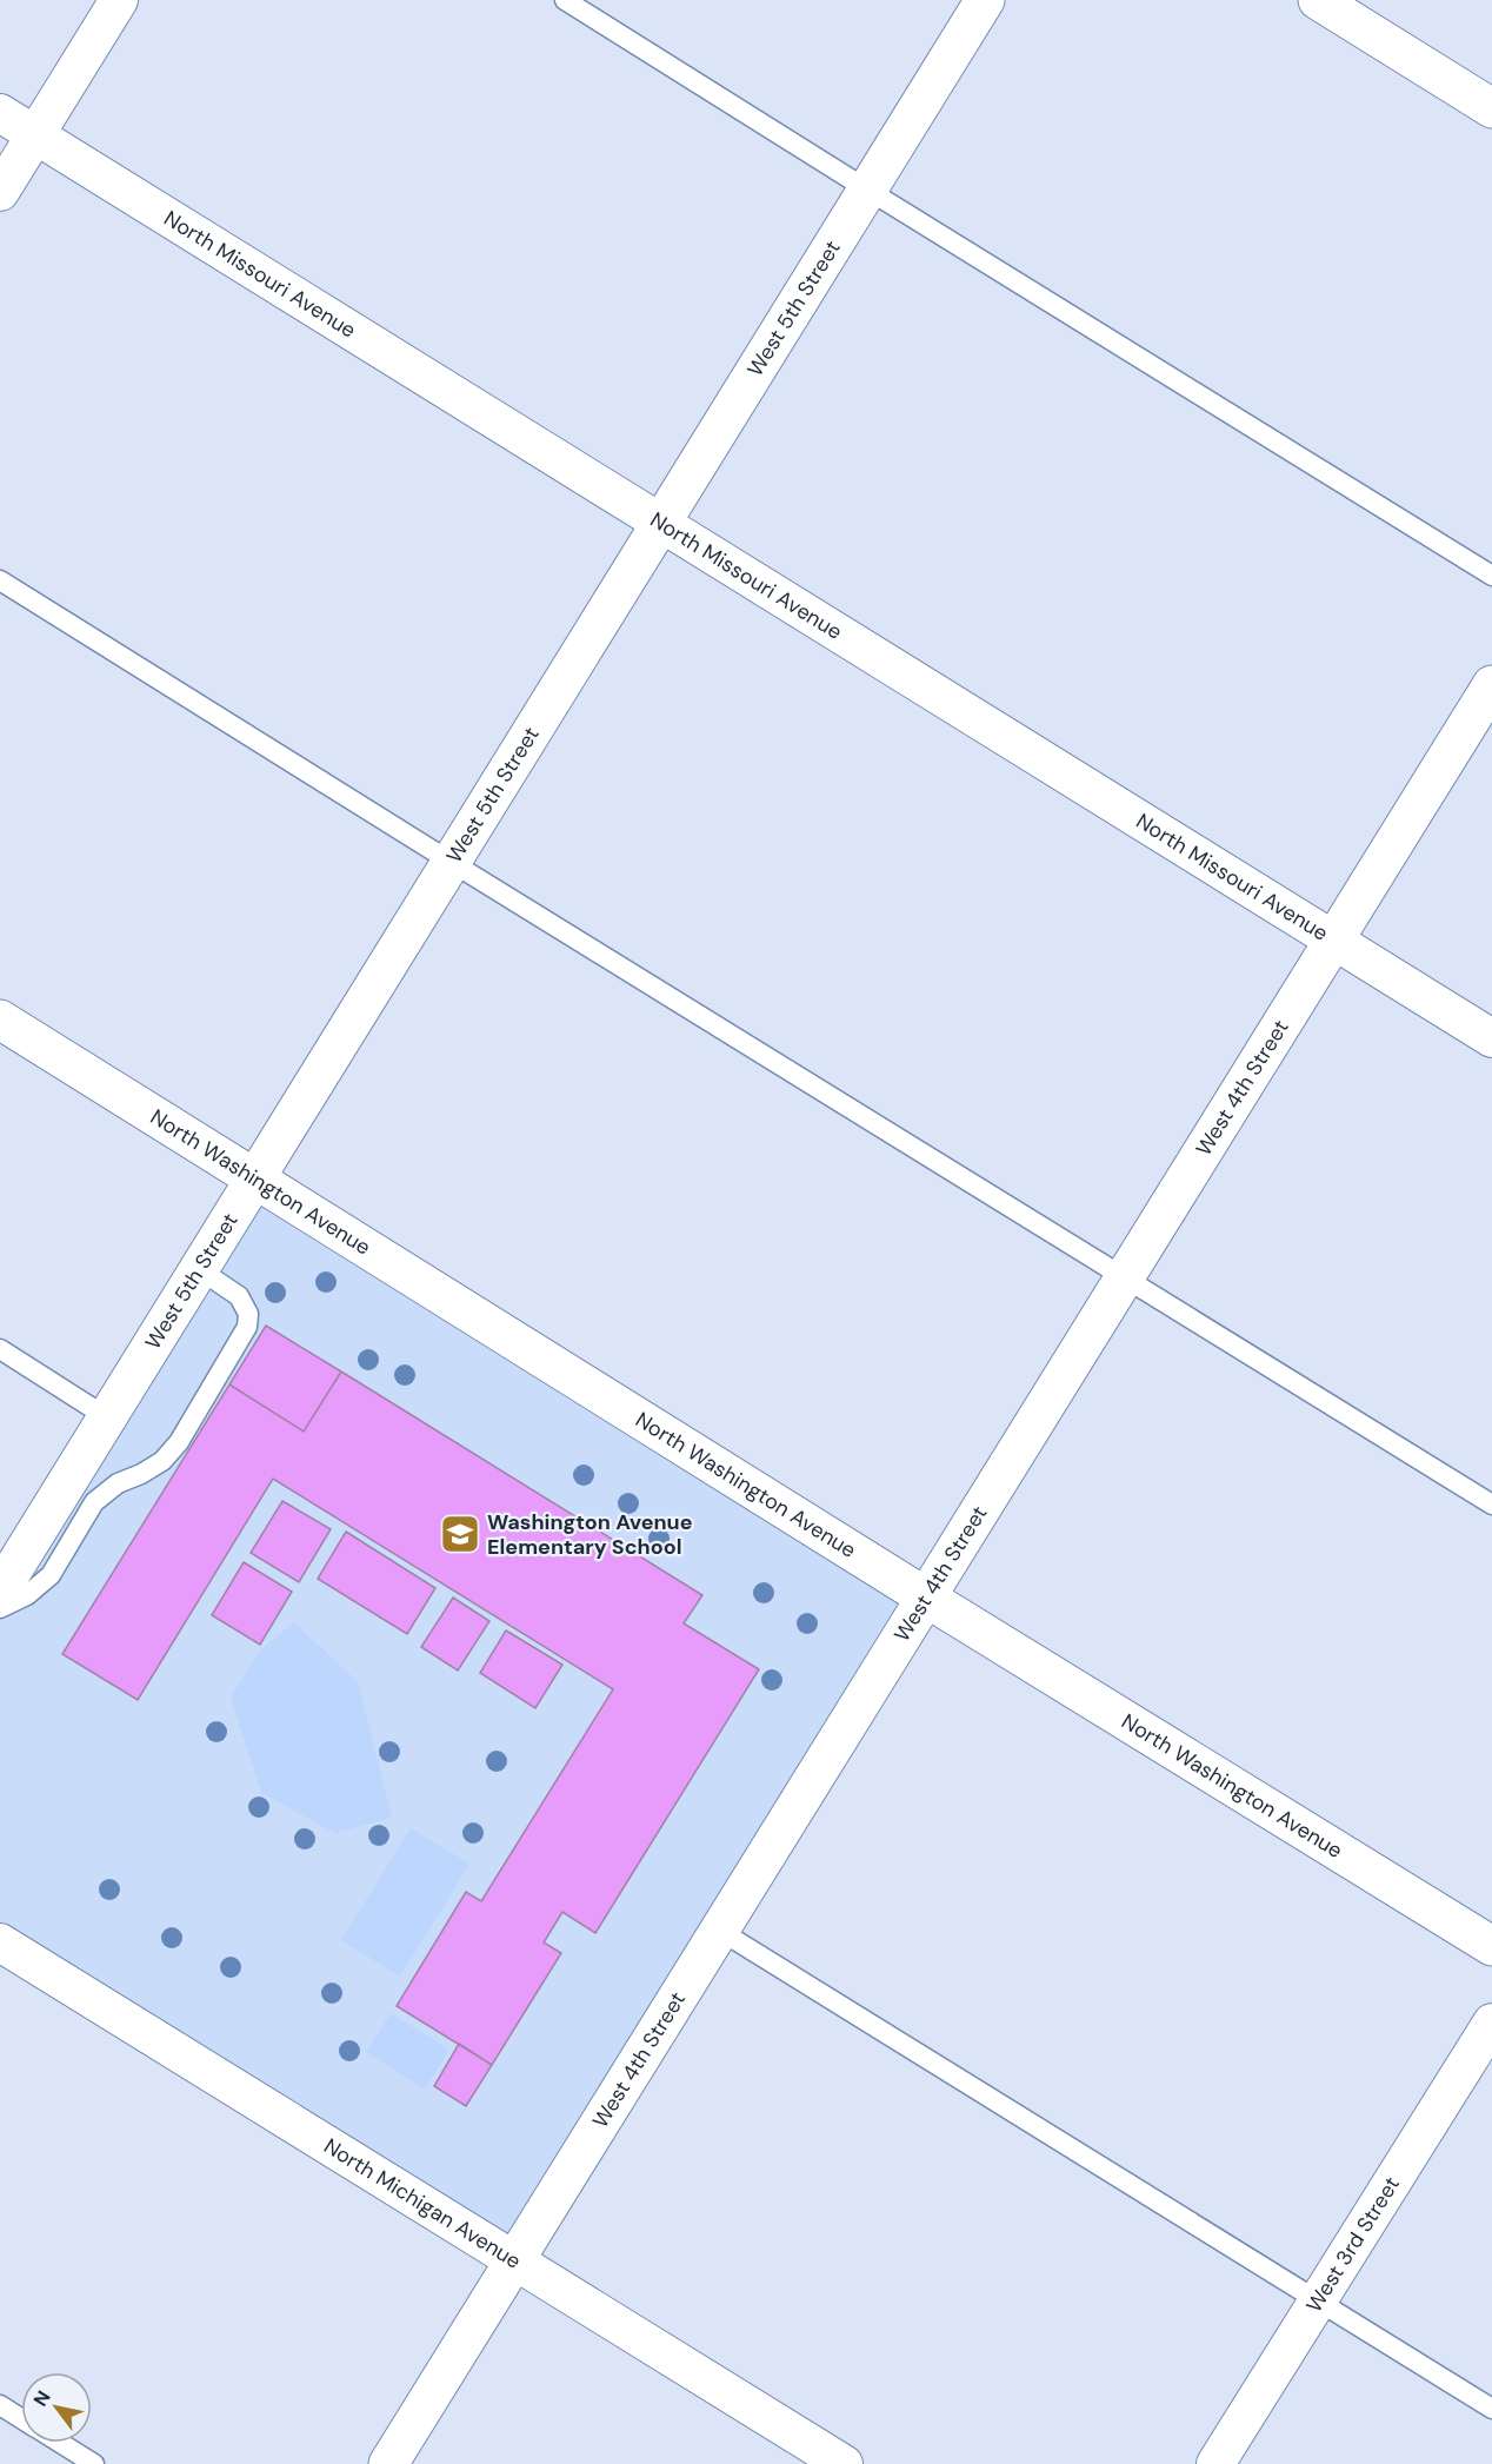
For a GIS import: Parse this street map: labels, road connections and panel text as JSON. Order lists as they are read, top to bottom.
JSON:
{
  "streets": {
    "street": [
      "North Missouri Avenue",
      "West 5th Street",
      "West 4th Street",
      "North Washington Avenue",
      "North Michigan Avenue",
      "West 3rd Street"
    ]
  },
  "crossings": [
    ["North Missouri Avenue", "West 5th Street"],
    ["North Missouri Avenue", "West 4th Street"],
    ["West 5th Street", "North Washington Avenue"],
    ["West 4th Street", "North Washington Avenue"],
    ["West 4th Street", "North Michigan Avenue"]
  ],
  "places": {
    "school or university": ["Washington Avenue Elementary School"]
  },
  "north": "top left"
}
